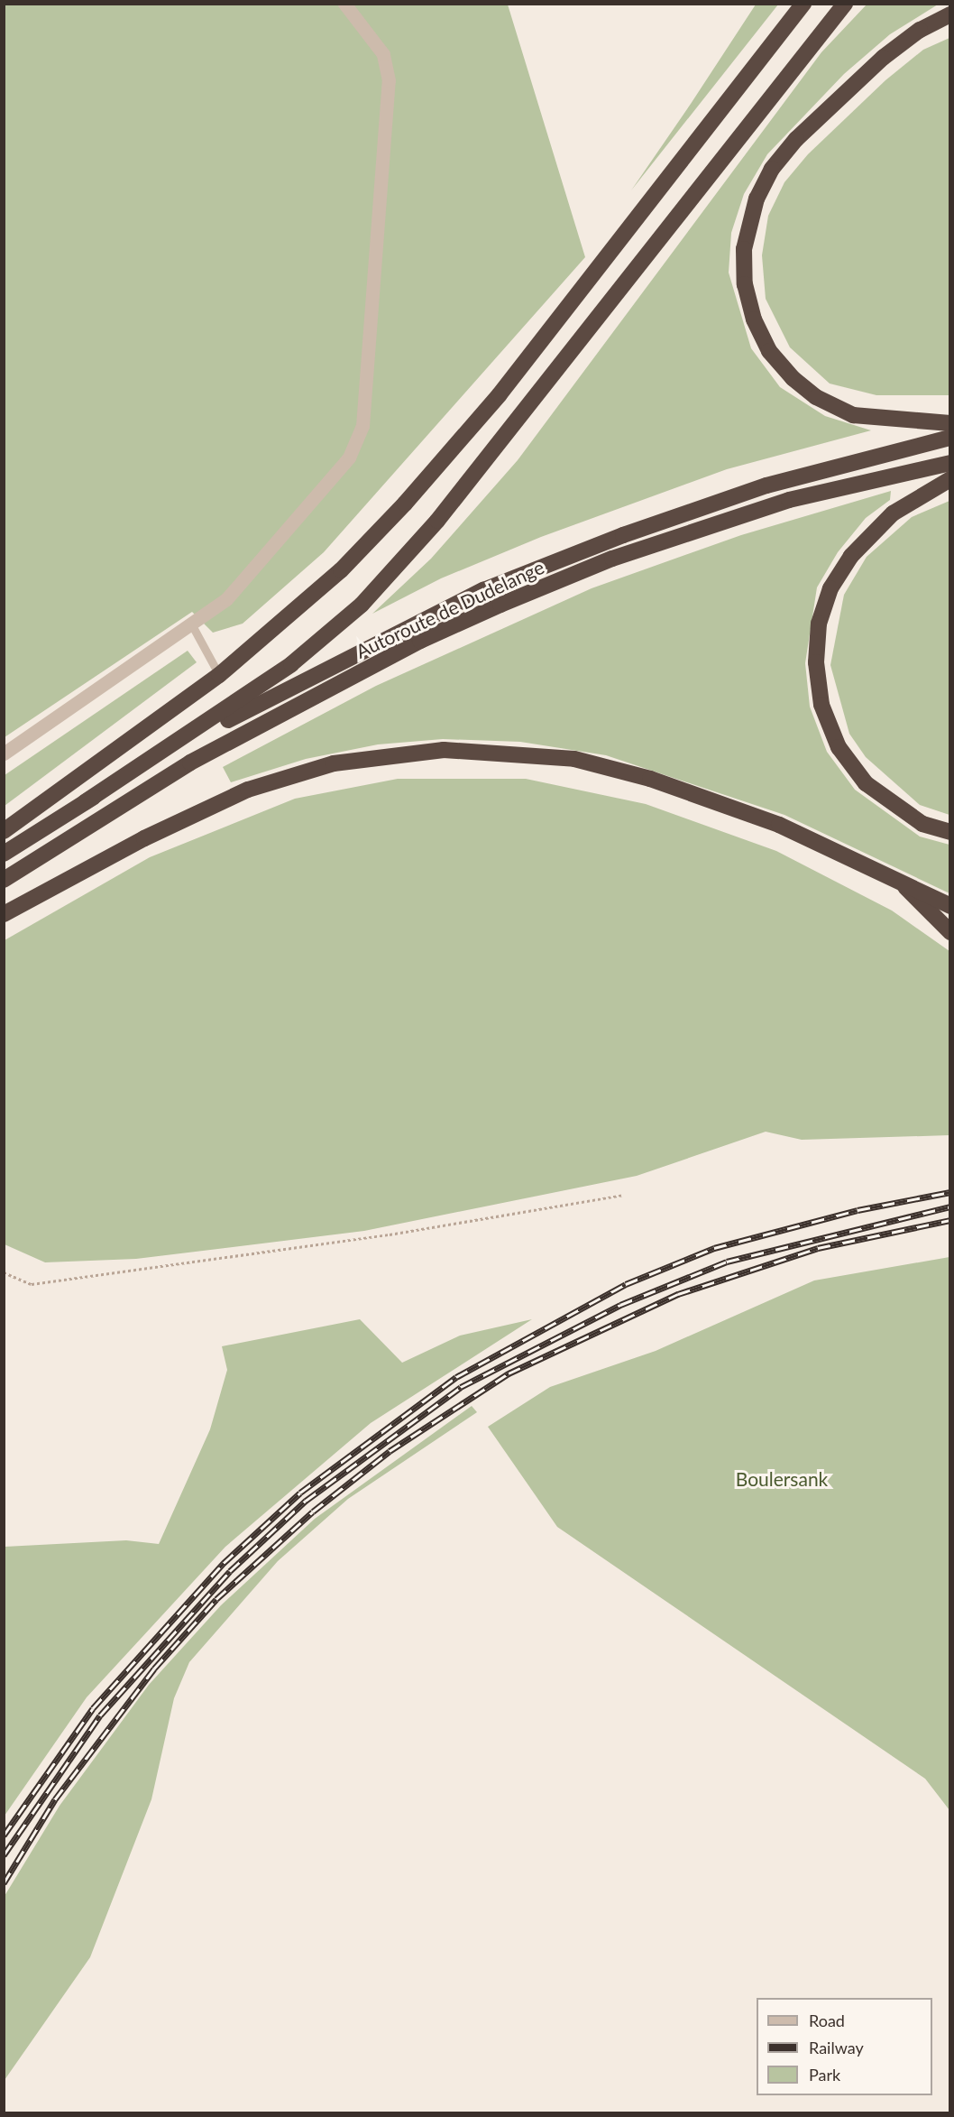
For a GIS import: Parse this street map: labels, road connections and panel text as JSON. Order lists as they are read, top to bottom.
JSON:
{
  "streets": {
    "highway": ["Autoroute de Dudelange"]
  },
  "parks": ["Boulersank"],
  "legend": ["Road", "Railway", "Park"]
}
